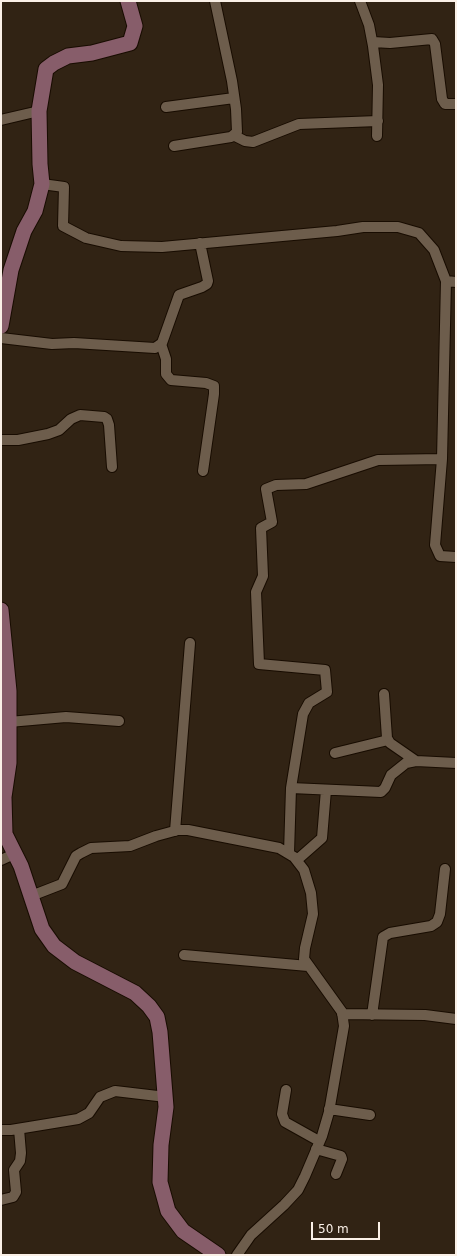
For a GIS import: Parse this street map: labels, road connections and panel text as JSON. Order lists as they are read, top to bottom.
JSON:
{
  "scale_bar": "50 m"
}
